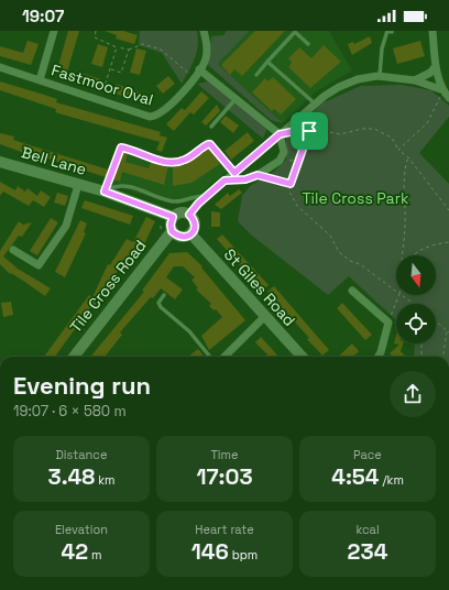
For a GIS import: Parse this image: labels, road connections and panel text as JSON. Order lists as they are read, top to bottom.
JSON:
{
  "streets": {
    "street": [
      "Fastmoor Oval",
      "Bell Lane",
      "Tile Cross Road",
      "St Giles Road"
    ]
  },
  "crossings": [
    ["Bell Lane", "Tile Cross Road"],
    ["Bell Lane", "St Giles Road"],
    ["Tile Cross Road", "St Giles Road"]
  ],
  "parks": ["Tile Cross Park"],
  "north": "bottom",
  "page": {
    "status": "19:07",
    "heading": ["Evening run", "19:07 · 6 × 580 m"],
    "stats": [
      ["Distance", "3.48 km"],
      ["Time", "17:03"],
      ["Pace", "4:54 /km"],
      ["Elevation", "42 m"],
      ["Heart rate", "146 bpm"],
      ["kcal", "234"]
    ]
  }
}
